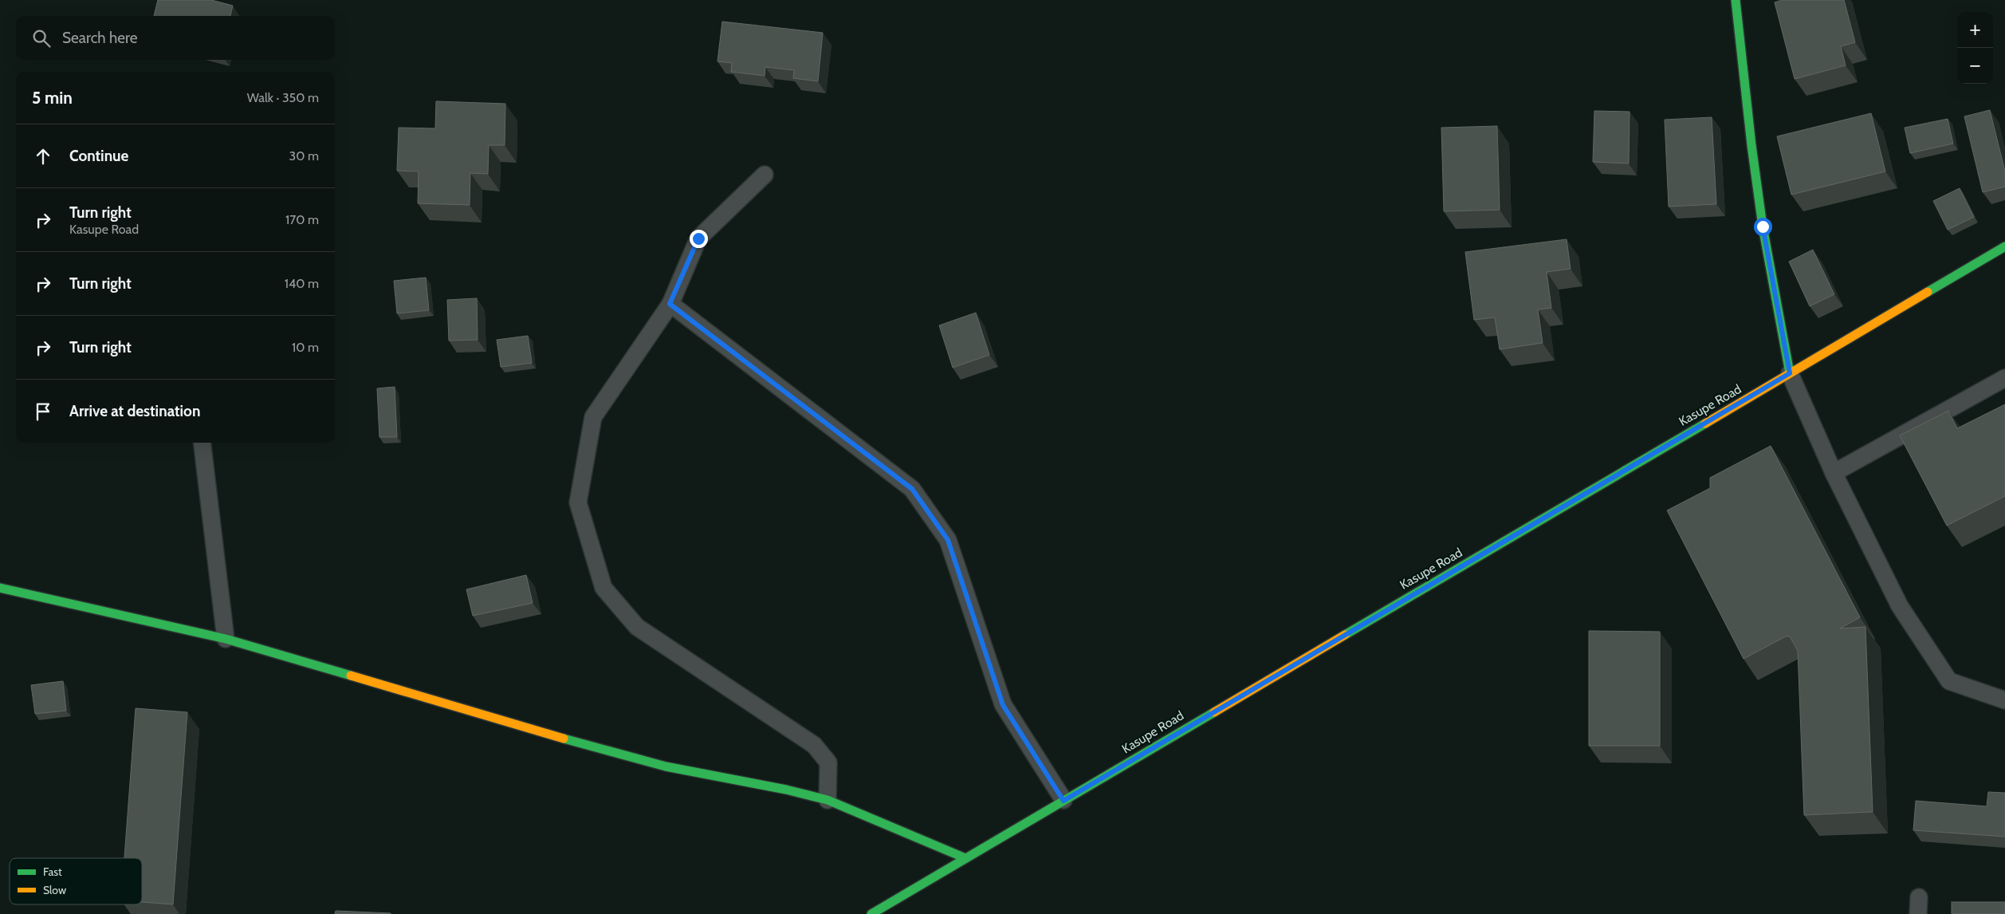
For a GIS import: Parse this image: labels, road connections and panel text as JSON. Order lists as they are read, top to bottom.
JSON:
{
  "streets": {
    "street": ["Kasupe Road"]
  },
  "legend": ["Fast", "Slow"],
  "page": {
    "map_buttons": ["+", "−"],
    "search": "Search here",
    "heading": ["5 min", "Walk · 350 m"],
    "list": [
      ["Continue", "30 m"],
      ["Turn right", "Kasupe Road", "170 m"],
      ["Turn right", "140 m"],
      ["Turn right", "10 m"],
      "Arrive at destination"
    ]
  }
}
